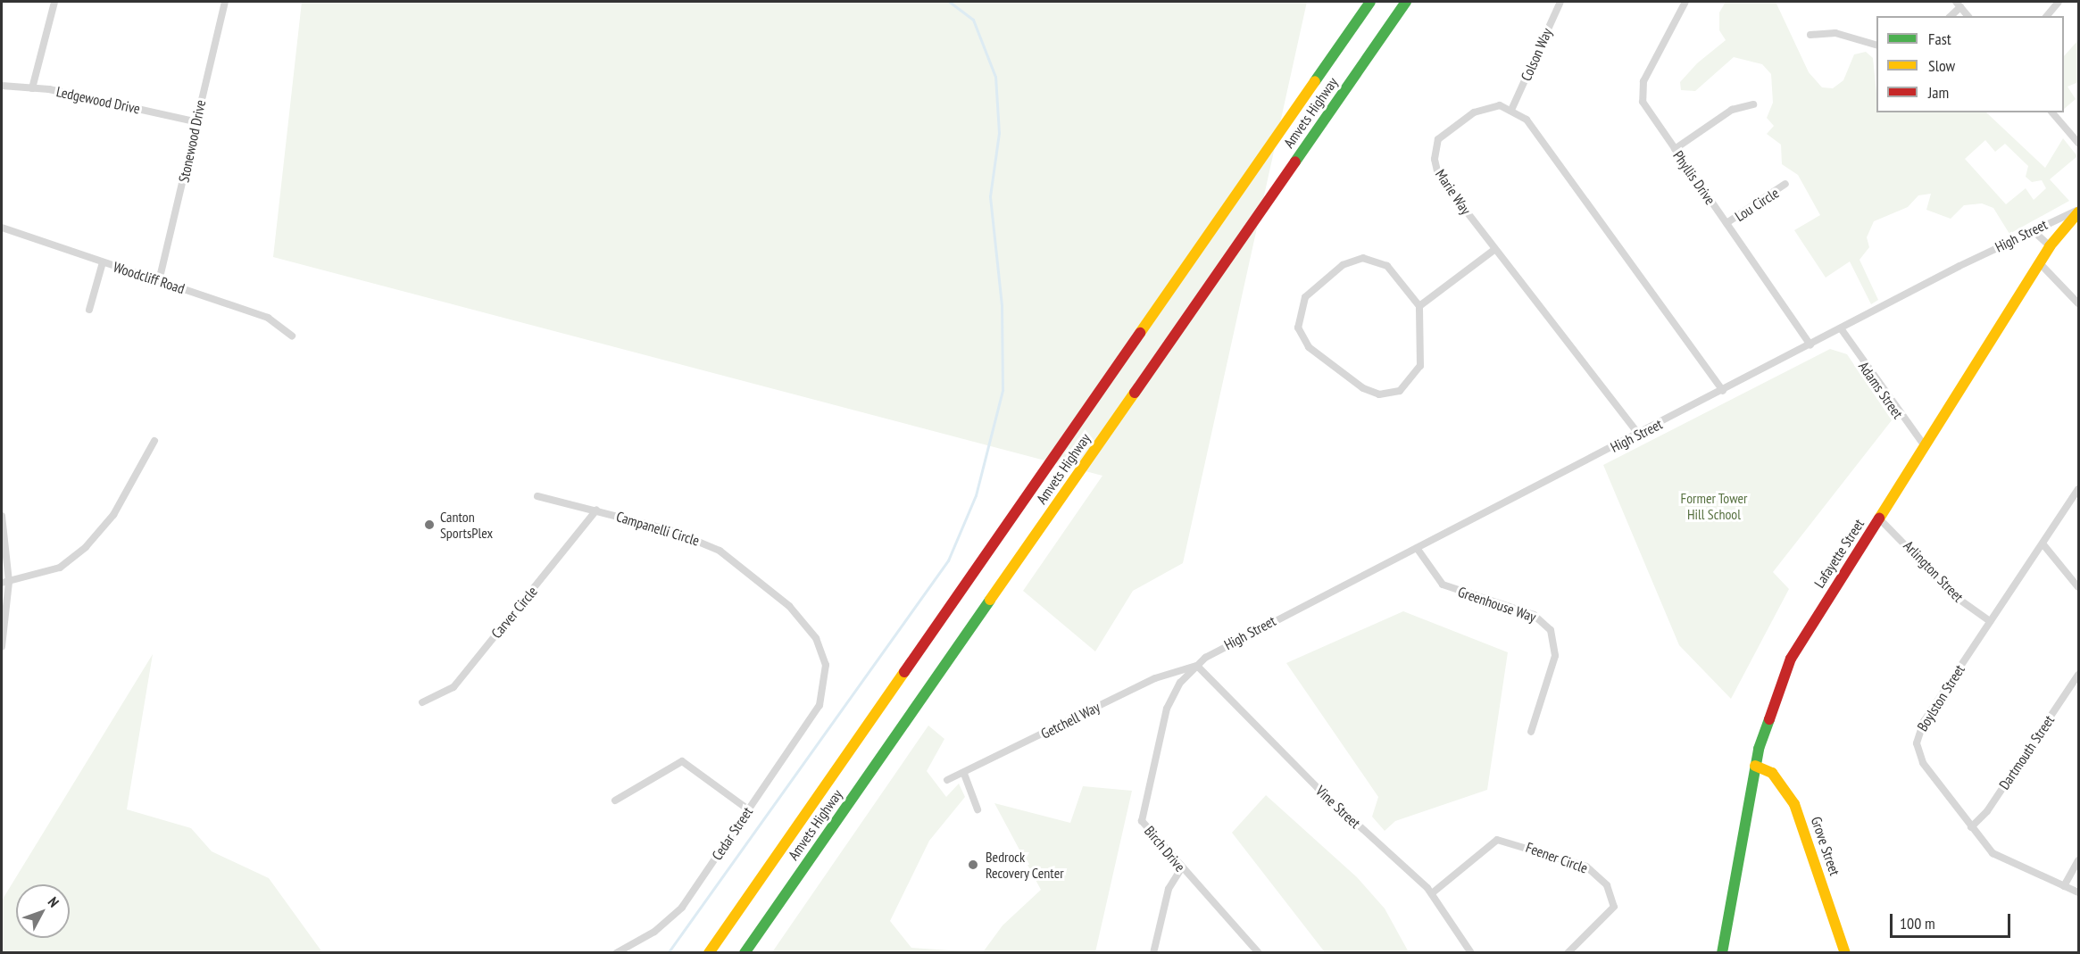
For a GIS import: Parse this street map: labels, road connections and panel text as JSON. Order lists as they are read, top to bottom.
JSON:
{
  "streets": {
    "main road": ["Amvets Highway", "Lafayette Street", "Grove Street"],
    "street": [
      "Colson Way",
      "Ledgewood Drive",
      "Stonewood Drive",
      "Phyllis Drive",
      "Marie Way",
      "Lou Circle",
      "High Street",
      "Woodcliff Road",
      "Adams Street",
      "Campanelli Circle",
      "Arlington Street",
      "Greenhouse Way",
      "Carver Circle",
      "Boylston Street",
      "Getchell Way",
      "Dartmouth Street",
      "Vine Street",
      "Cedar Street",
      "Birch Drive",
      "Feener Circle"
    ]
  },
  "crossings": [
    ["Colson Way", "Marie Way"],
    ["Ledgewood Drive", "Stonewood Drive"],
    ["Stonewood Drive", "Woodcliff Road"],
    ["Phyllis Drive", "Lou Circle"],
    ["Phyllis Drive", "High Street"],
    ["Marie Way", "High Street"],
    ["High Street", "Adams Street"],
    ["High Street", "Lafayette Street"],
    ["High Street", "Greenhouse Way"],
    ["High Street", "Getchell Way"],
    ["High Street", "Vine Street"],
    ["High Street", "Birch Drive"],
    ["Adams Street", "Lafayette Street"],
    ["Campanelli Circle", "Carver Circle"],
    ["Campanelli Circle", "Cedar Street"],
    ["Lafayette Street", "Arlington Street"],
    ["Lafayette Street", "Grove Street"],
    ["Arlington Street", "Boylston Street"],
    ["Boylston Street", "Dartmouth Street"],
    ["Getchell Way", "Vine Street"],
    ["Getchell Way", "Birch Drive"],
    ["Vine Street", "Birch Drive"],
    ["Vine Street", "Feener Circle"]
  ],
  "parks": ["Former Tower Hill School"],
  "places": ["Canton SportsPlex", "Bedrock Recovery Center"],
  "legend": ["Fast", "Slow", "Jam"],
  "scale_bar": "100 m",
  "north": "top right"
}
